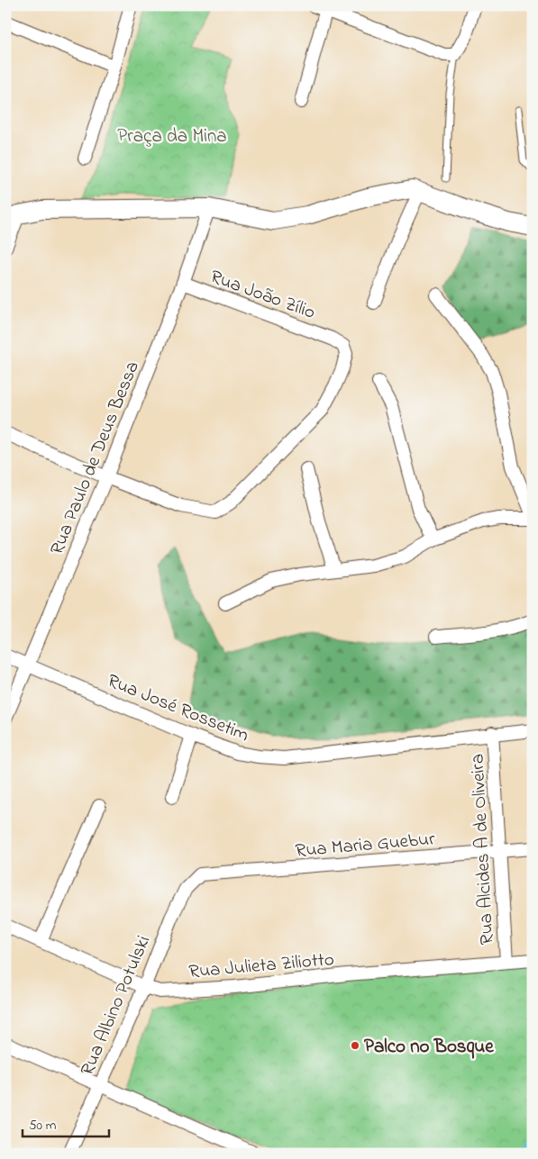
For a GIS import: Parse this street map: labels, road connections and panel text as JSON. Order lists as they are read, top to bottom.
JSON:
{
  "streets": {
    "street": [
      "Rua João Zílio",
      "Rua Paulo de Deus Bessa",
      "Rua José Rossetim",
      "Rua Maria Guebur",
      "Rua Alcides A de Oliveira",
      "Rua Julieta Ziliotto",
      "Rua Albino Potulski"
    ]
  },
  "crossings": [
    ["Rua João Zílio", "Rua Paulo de Deus Bessa"],
    ["Rua Paulo de Deus Bessa", "Rua José Rossetim"],
    ["Rua José Rossetim", "Rua Alcides A de Oliveira"],
    ["Rua Maria Guebur", "Rua Alcides A de Oliveira"],
    ["Rua Maria Guebur", "Rua Albino Potulski"],
    ["Rua Alcides A de Oliveira", "Rua Julieta Ziliotto"],
    ["Rua Julieta Ziliotto", "Rua Albino Potulski"]
  ],
  "parks": ["Praça da Mina"],
  "places": ["Palco no Bosque"],
  "scale_bar": "50 m"
}
